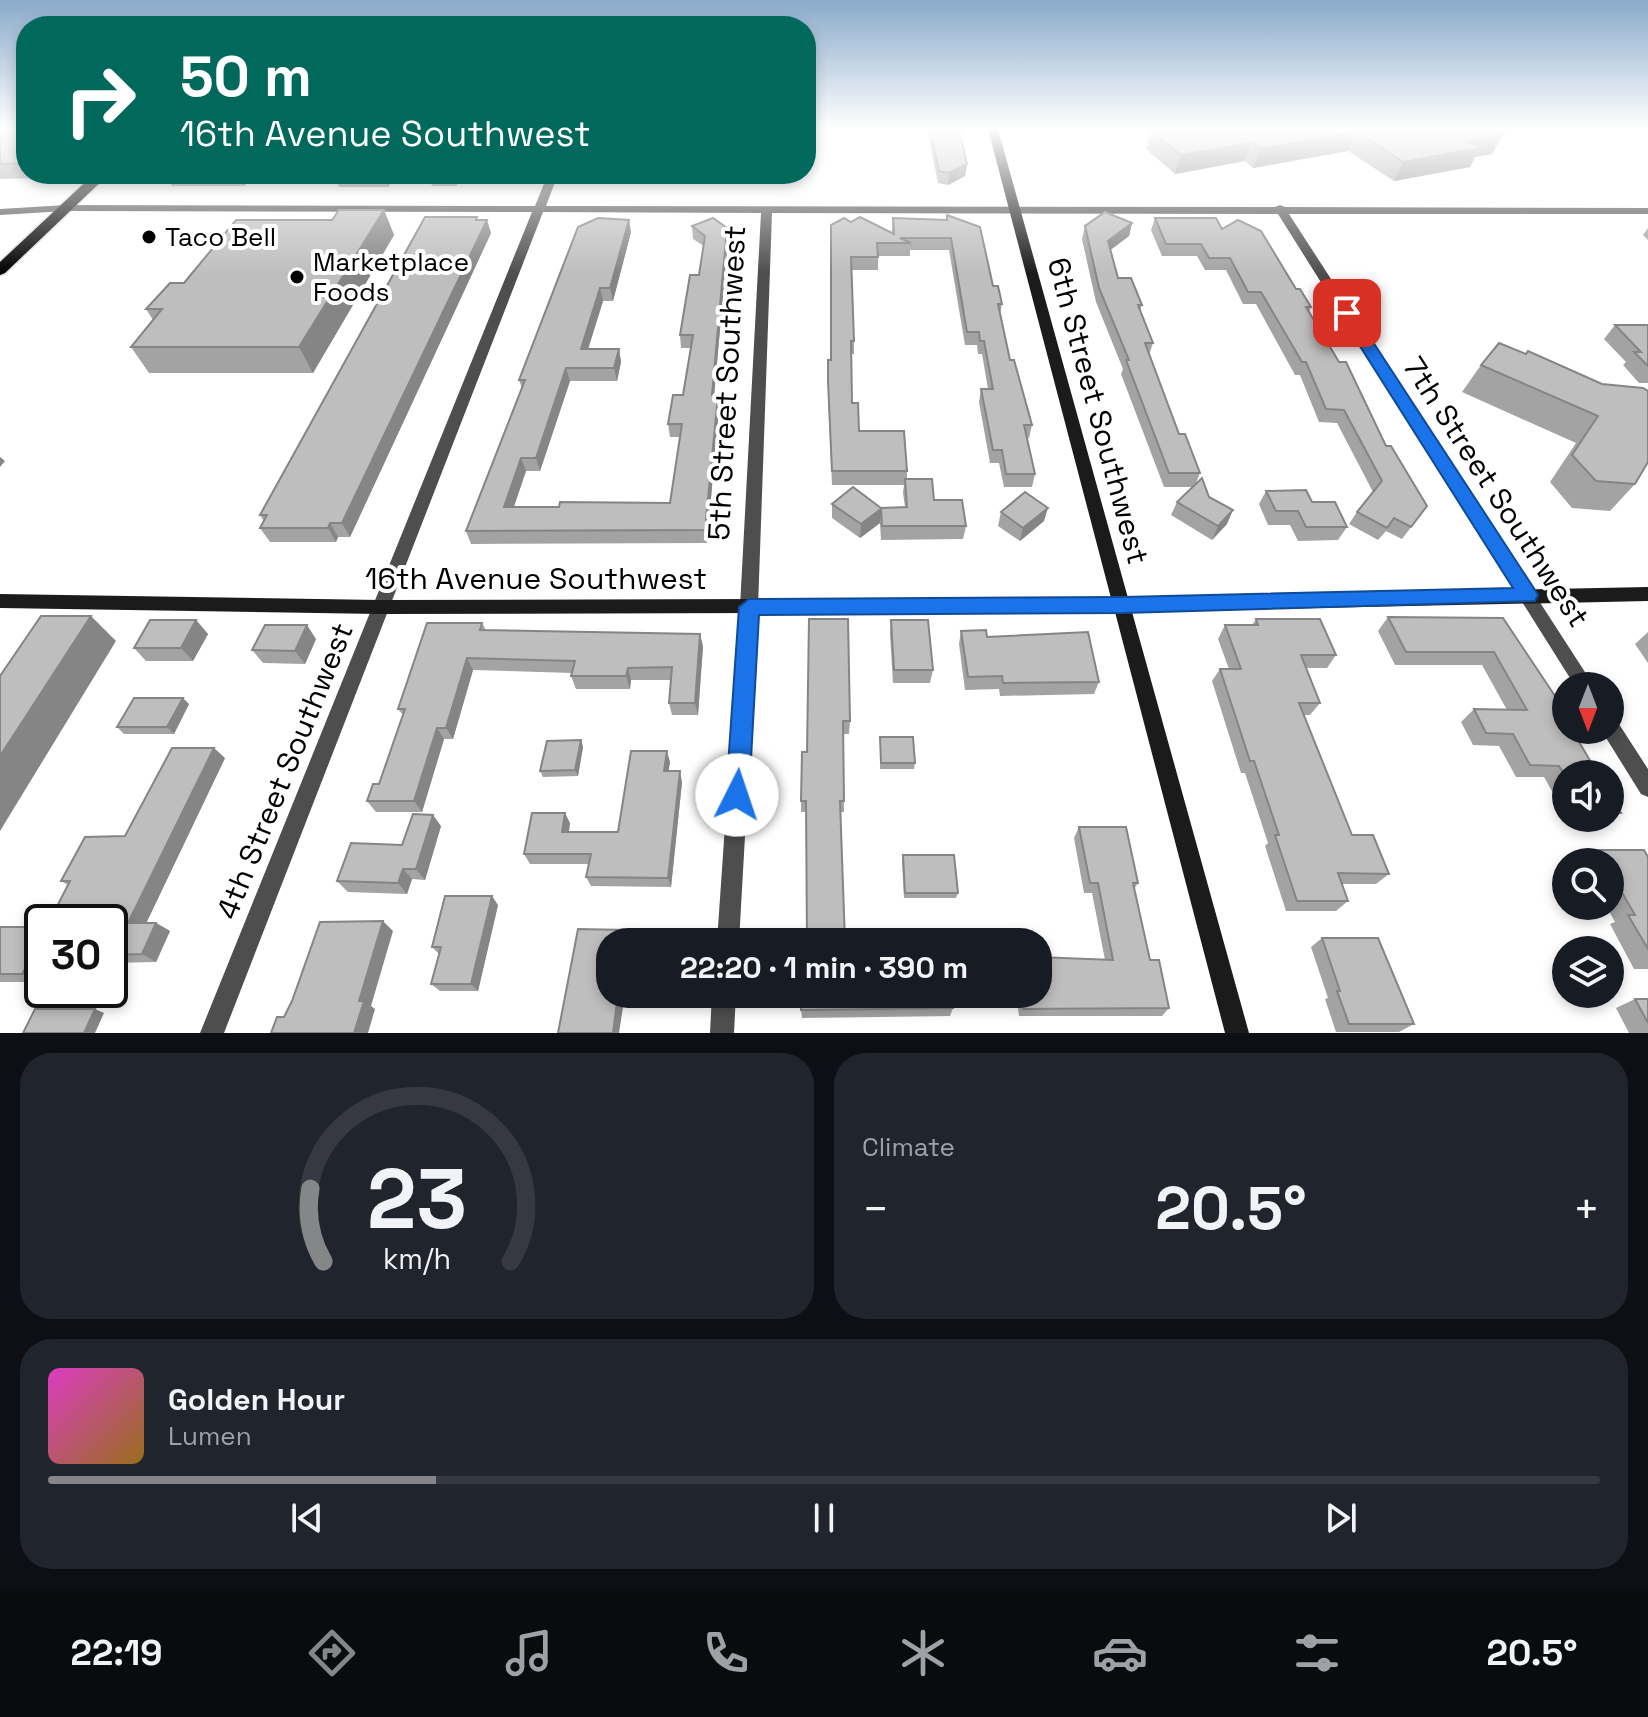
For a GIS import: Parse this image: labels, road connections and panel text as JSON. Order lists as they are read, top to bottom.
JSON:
{
  "streets": {
    "street": [
      "5th Street Southwest",
      "6th Street Southwest",
      "7th Street Southwest",
      "16th Avenue Southwest",
      "4th Street Southwest"
    ]
  },
  "crossings": [
    ["5th Street Southwest", "16th Avenue Southwest"],
    ["6th Street Southwest", "16th Avenue Southwest"],
    ["7th Street Southwest", "16th Avenue Southwest"],
    ["16th Avenue Southwest", "4th Street Southwest"]
  ],
  "places": ["Taco Bell", "Marketplace Foods"],
  "north": "bottom",
  "page": {
    "turn": ["50 m", "16th Avenue Southwest"],
    "limit": "30",
    "trip": "22:20 · 1 min · 390 m",
    "tile": "Climate",
    "heat": ["−", "20.5°", "+"],
    "song": ["Golden Hour", "Lumen"],
    "tabs": ["22:19", "20.5°"],
    "gauge": ["23", "km/h"]
  }
}
